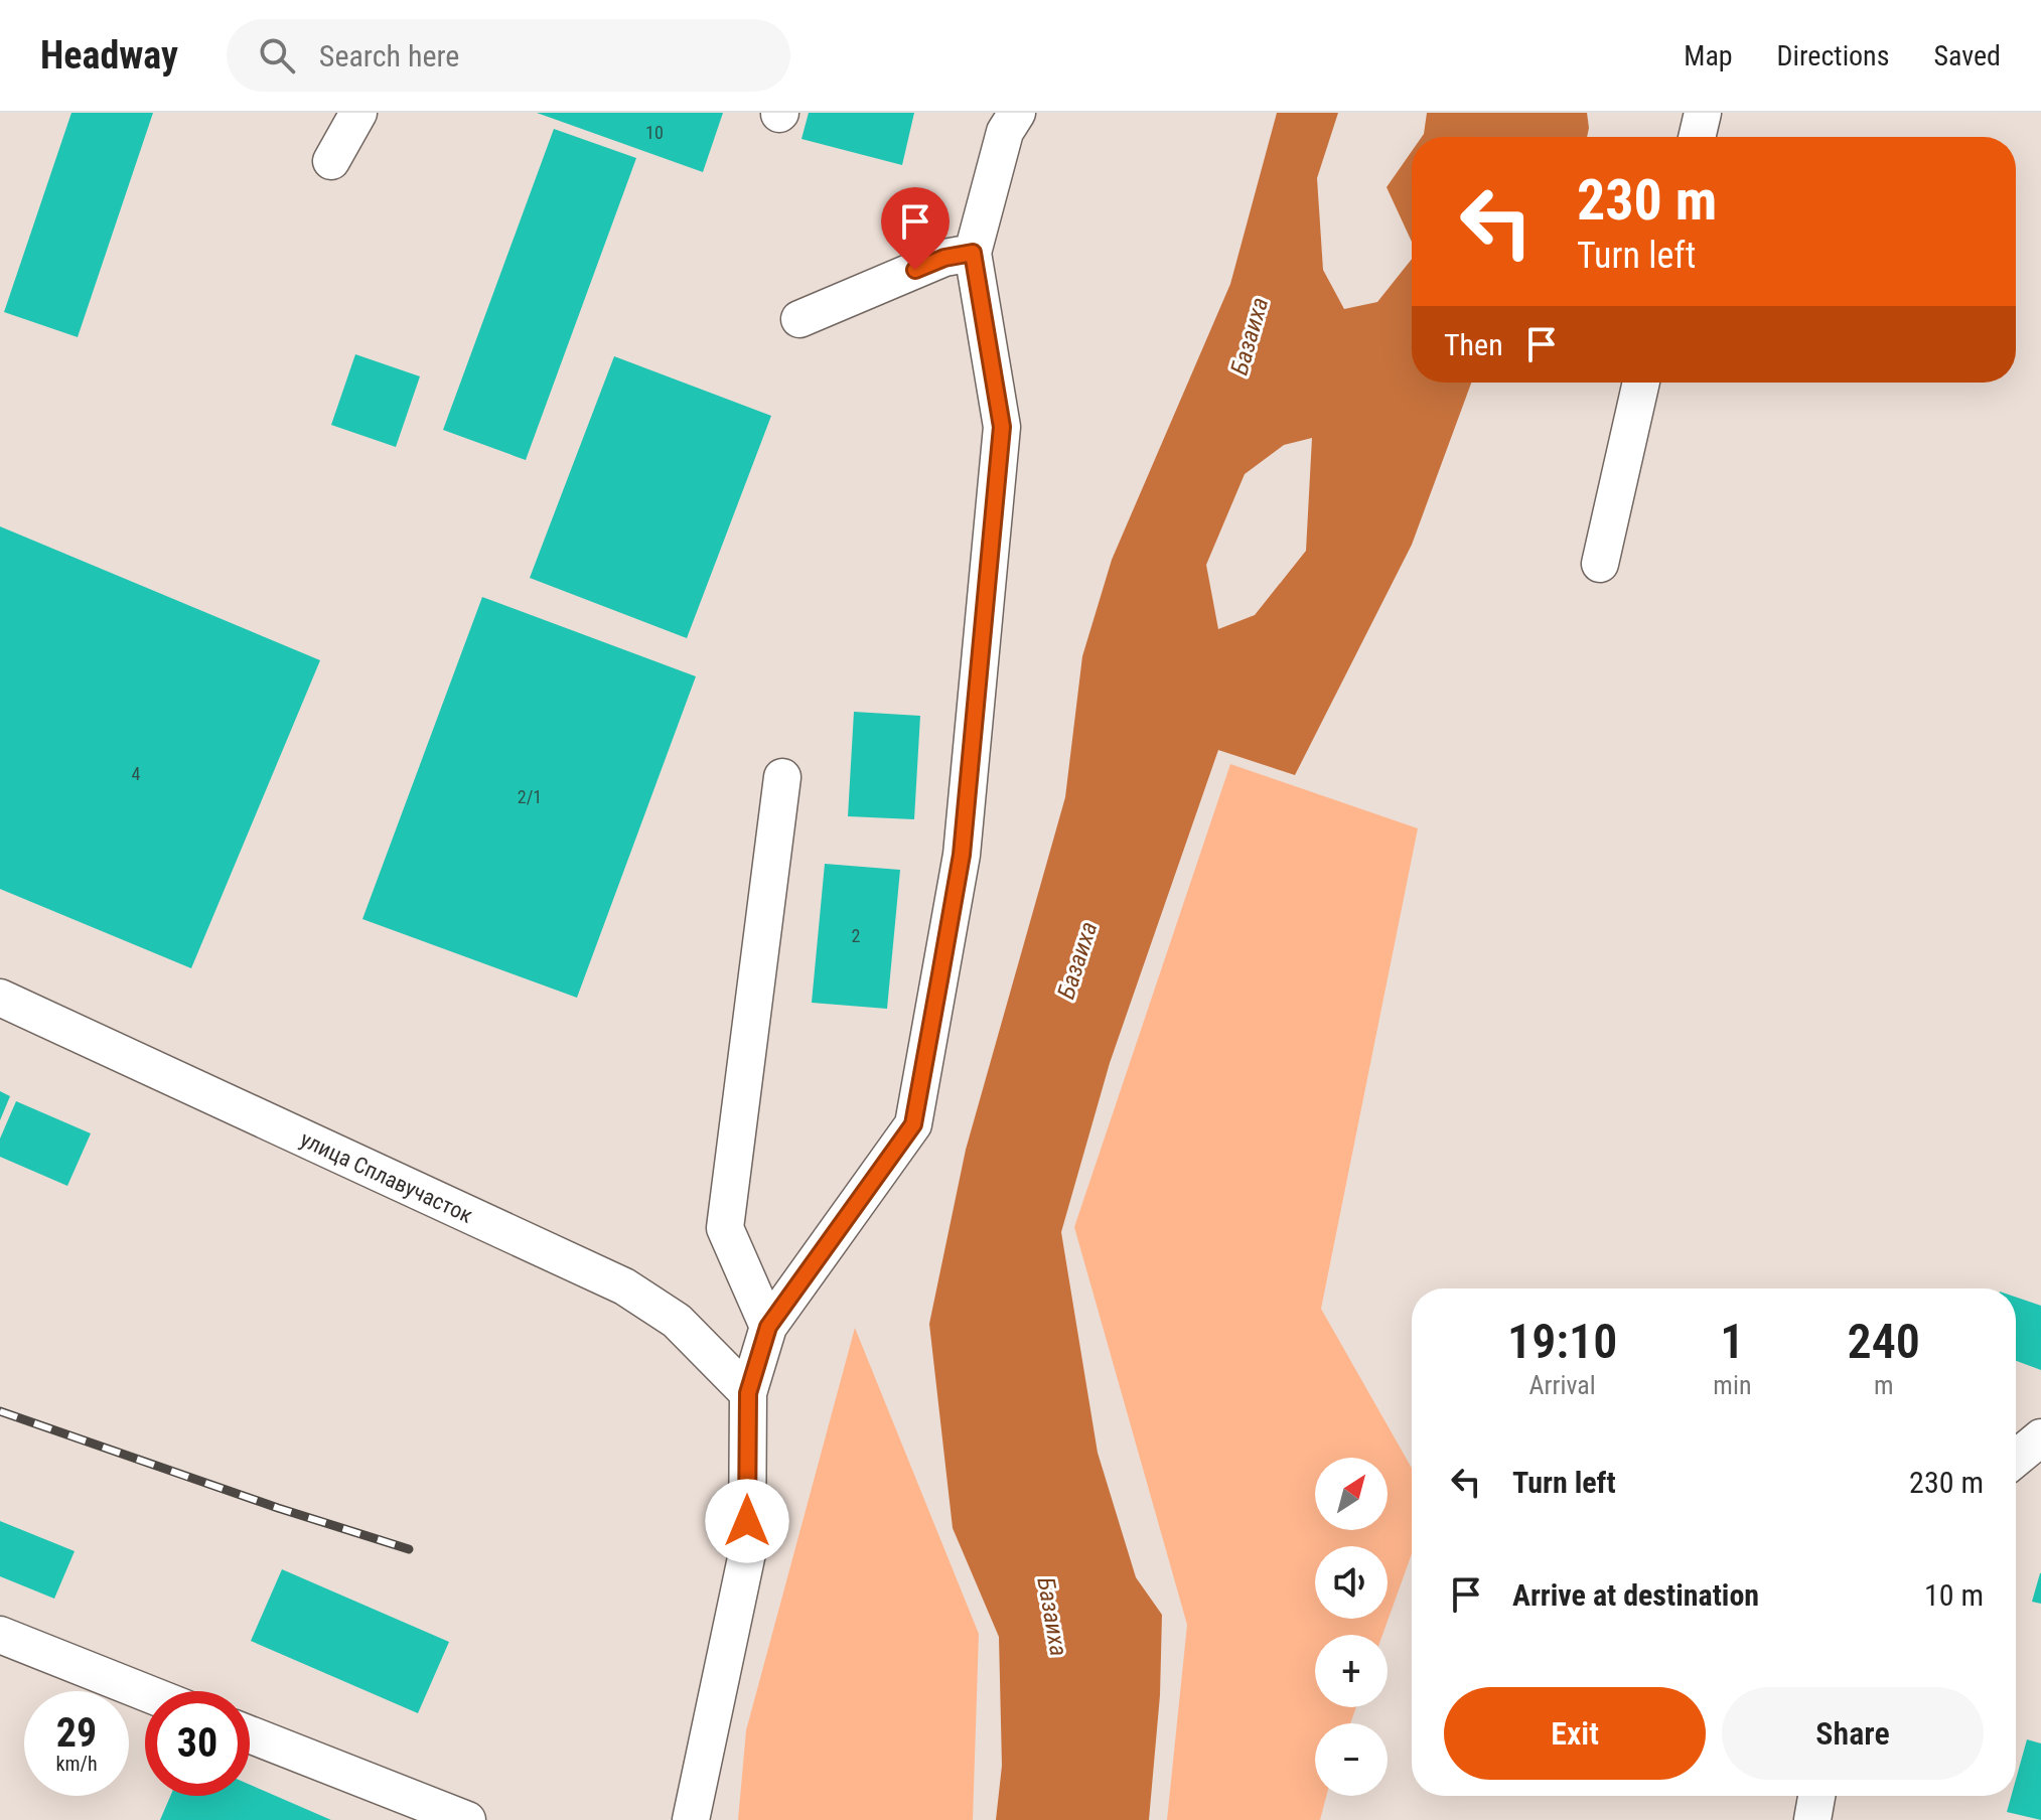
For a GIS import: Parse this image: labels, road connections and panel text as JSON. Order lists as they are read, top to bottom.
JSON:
{
  "streets": {
    "street": ["улица Сплавучасток"]
  },
  "water": ["Базаиха"],
  "house_numbers": [
    "10",
    "4",
    "2/1",
    "2"
  ],
  "north": "top right",
  "page": {
    "header": "Headway",
    "search": "Search here",
    "nav": ["Map", "Directions", "Saved"],
    "turn": ["230 m", "Turn left"],
    "then": "Then",
    "eta": [
      "19:10",
      "Arrival",
      "1",
      "min",
      "240",
      "m"
    ],
    "list": [
      {
        "name": "Turn left",
        "value": "230 m"
      },
      {
        "name": "Arrive at destination",
        "value": "10 m"
      }
    ],
    "map_buttons": ["+", "−"],
    "buttons": ["Exit", "Share"],
    "speed": "29 km/h",
    "limit": "30"
  }
}
